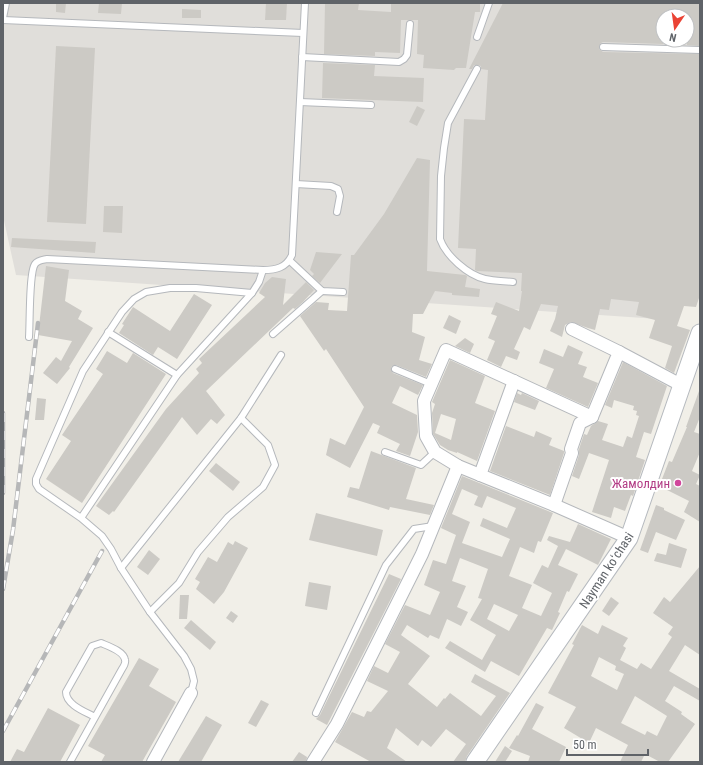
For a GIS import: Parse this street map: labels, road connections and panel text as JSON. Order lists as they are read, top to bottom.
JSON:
{
  "streets": {
    "main road": ["Nayman koʻchasi"]
  },
  "places": ["Жамолдин"],
  "scale_bar": "50 m",
  "north": "bottom"
}
